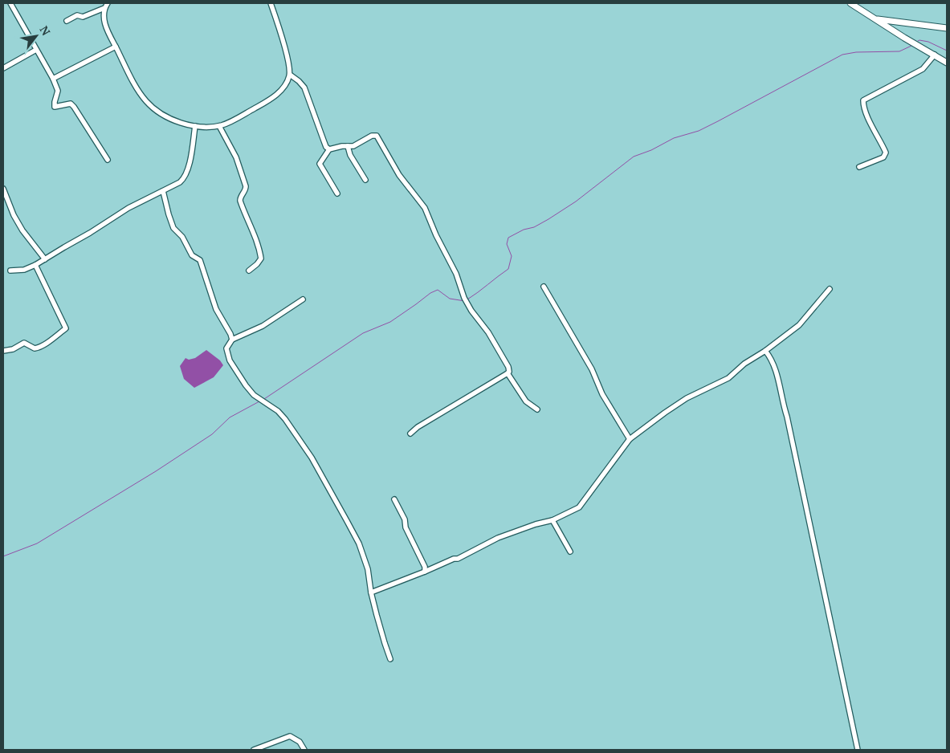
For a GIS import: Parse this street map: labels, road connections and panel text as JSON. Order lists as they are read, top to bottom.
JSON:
{
  "north": "top right"
}
